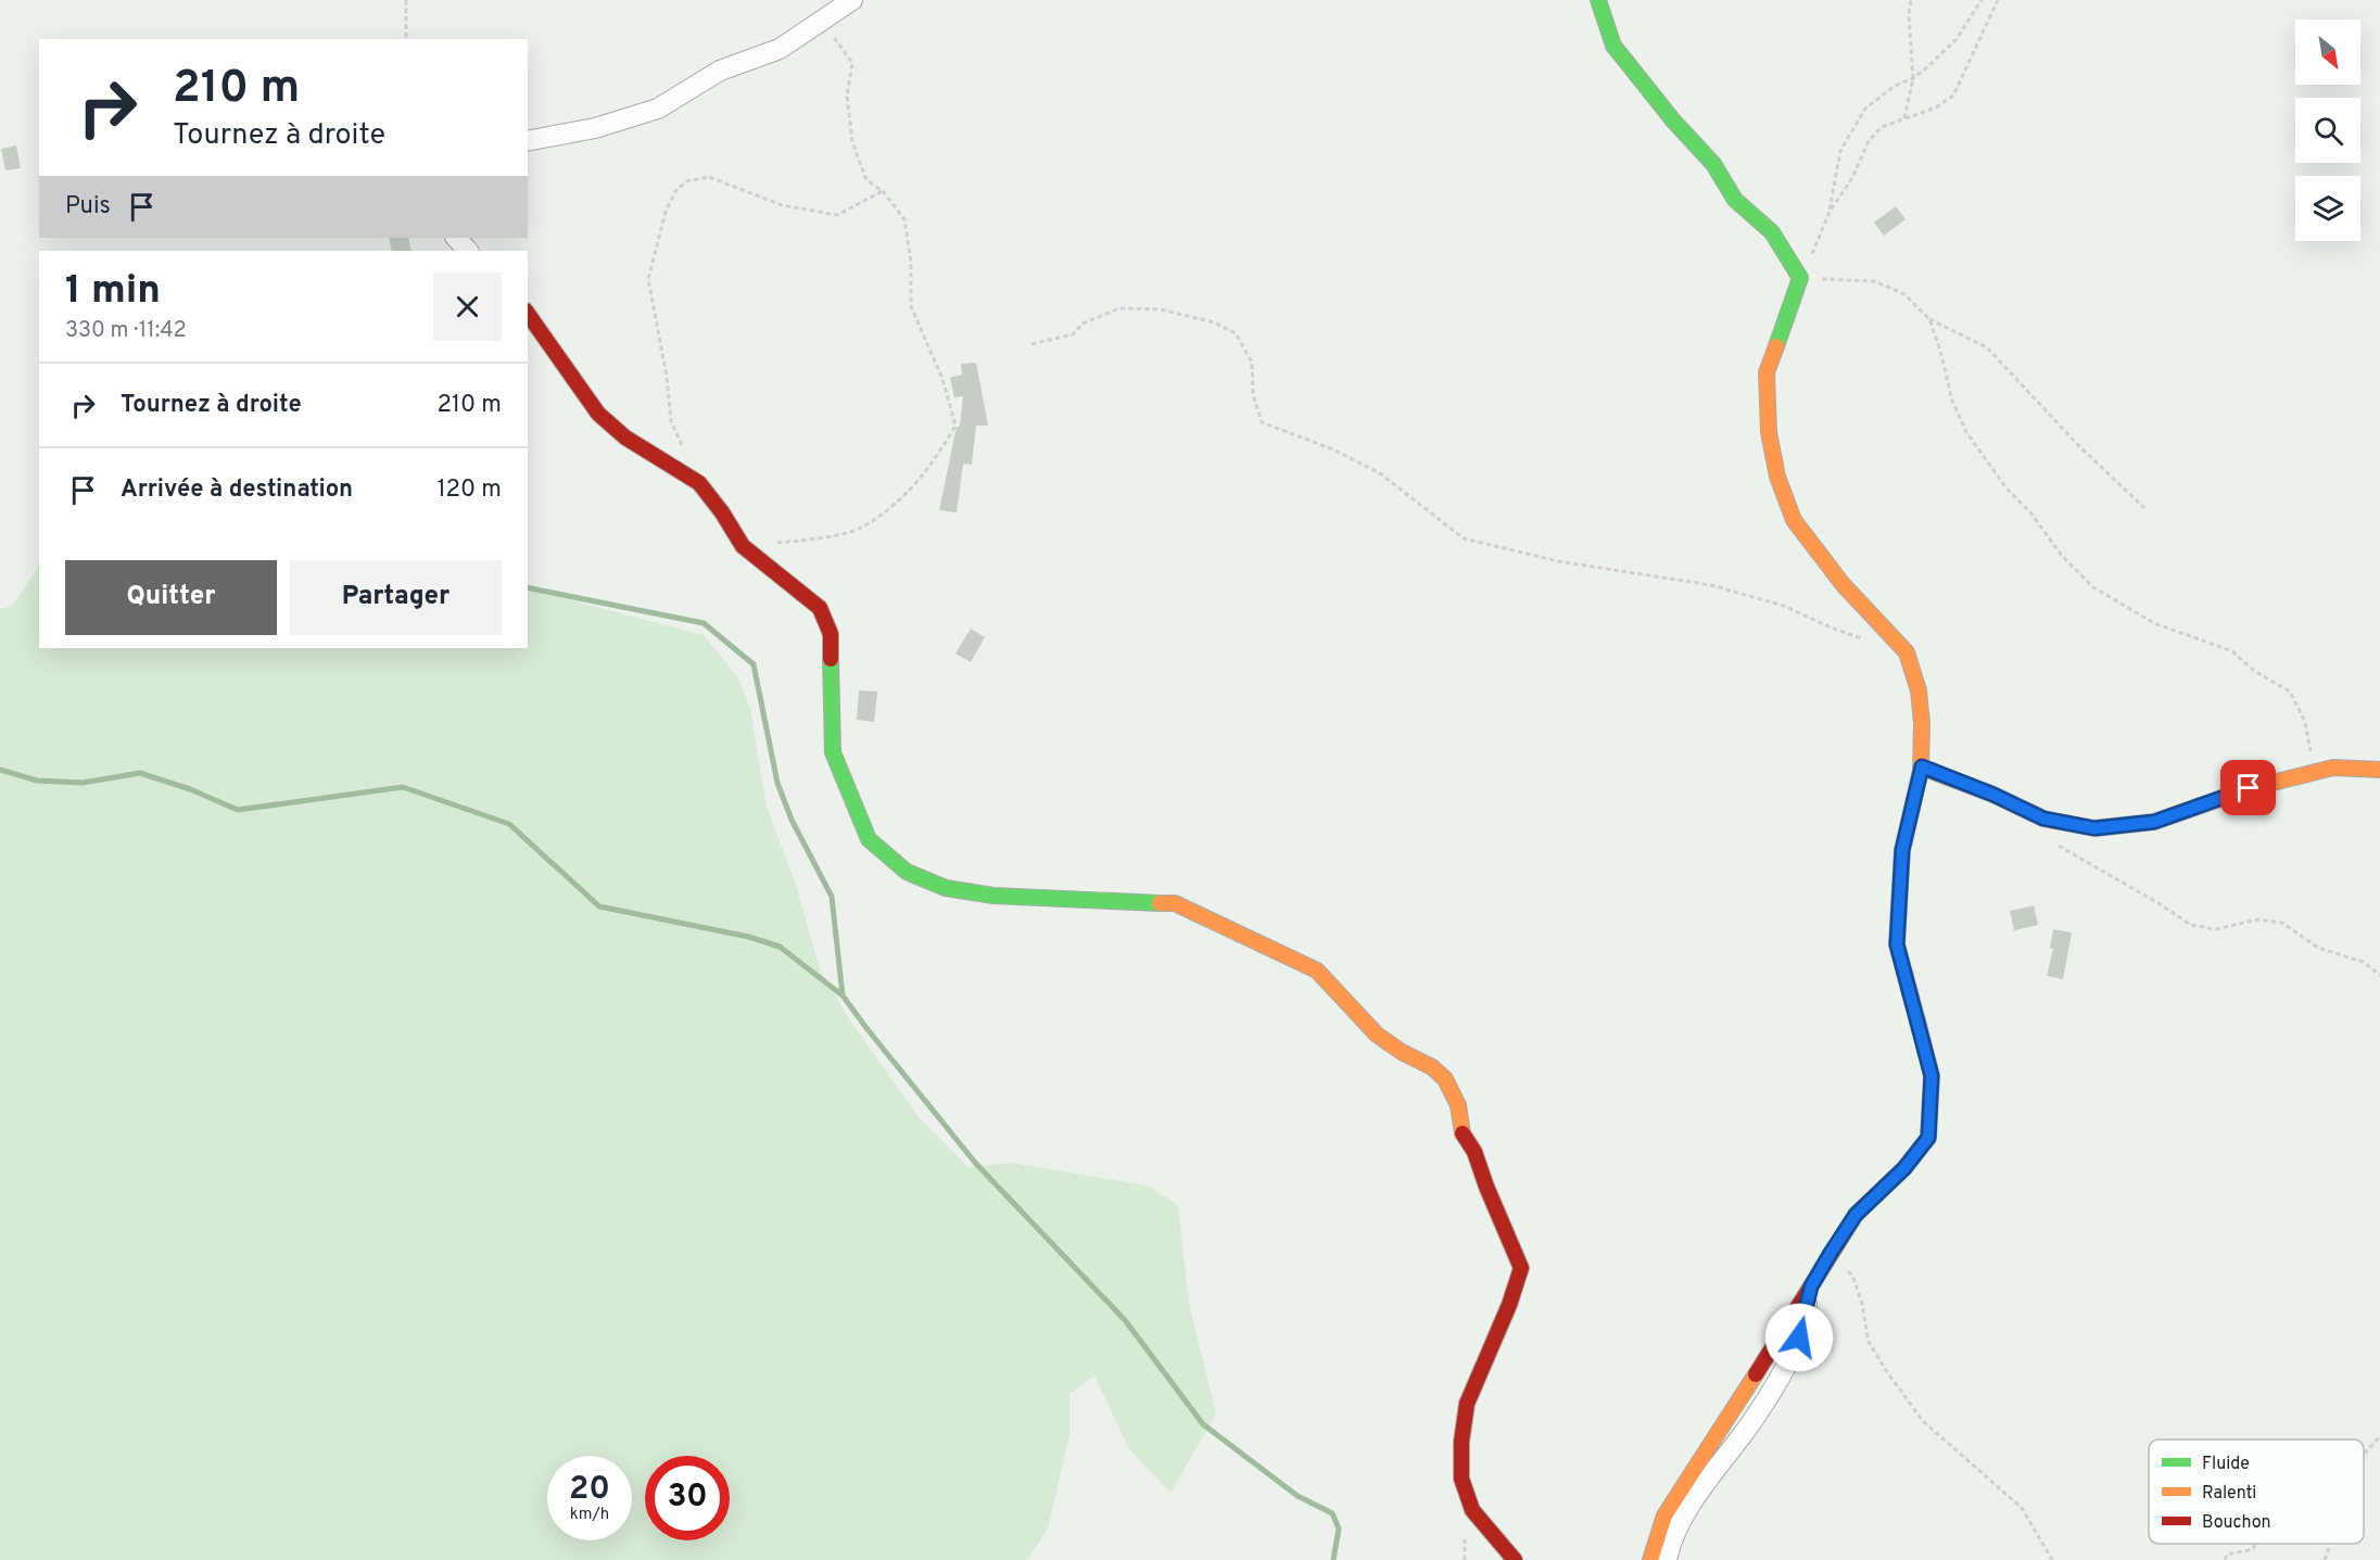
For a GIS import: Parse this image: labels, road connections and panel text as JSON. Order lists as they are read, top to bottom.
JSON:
{
  "legend": ["Fluide", "Ralenti", "Bouchon"],
  "north": "bottom right",
  "page": {
    "turn": ["210 m", "Tournez à droite"],
    "then": "Puis",
    "heading": ["1 min", "330 m · 11:42"],
    "list": [
      {
        "name": "Tournez à droite",
        "value": "210 m"
      },
      {
        "name": "Arrivée à destination",
        "value": "120 m"
      }
    ],
    "buttons": ["Quitter", "Partager"],
    "speed": "20 km/h",
    "limit": "30"
  }
}
